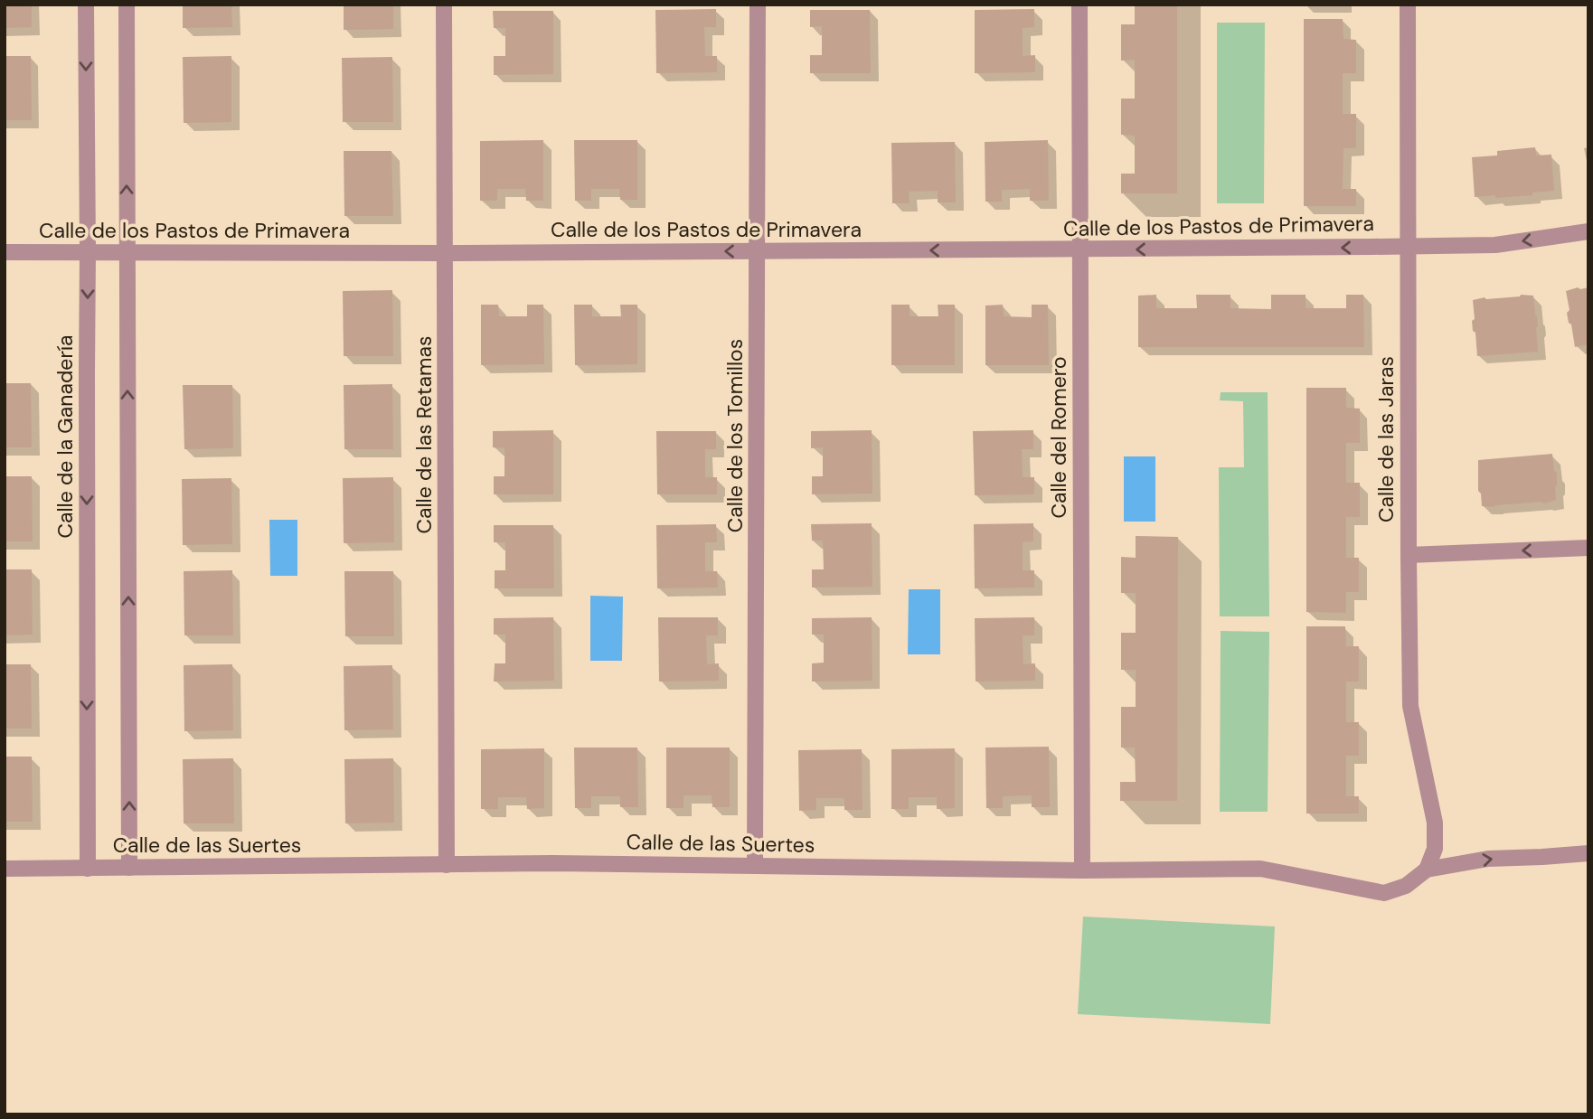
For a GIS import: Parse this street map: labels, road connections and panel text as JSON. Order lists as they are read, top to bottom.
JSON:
{
  "streets": {
    "street": [
      "Calle de los Pastos de Primavera",
      "Calle de las Retamas",
      "Calle de los Tomillos",
      "Calle de la Ganadería",
      "Calle del Romero",
      "Calle de las Jaras",
      "Calle de las Suertes"
    ]
  },
  "crossings": [
    ["Calle de los Pastos de Primavera", "Calle de las Retamas"],
    ["Calle de los Pastos de Primavera", "Calle de los Tomillos"],
    ["Calle de los Pastos de Primavera", "Calle de la Ganadería"],
    ["Calle de los Pastos de Primavera", "Calle del Romero"],
    ["Calle de los Pastos de Primavera", "Calle de las Jaras"],
    ["Calle de las Retamas", "Calle de las Suertes"],
    ["Calle de los Tomillos", "Calle de las Suertes"],
    ["Calle de la Ganadería", "Calle de las Suertes"],
    ["Calle del Romero", "Calle de las Suertes"],
    ["Calle de las Jaras", "Calle de las Suertes"]
  ],
  "one_way": ["Calle de los Pastos de Primavera"]
}
